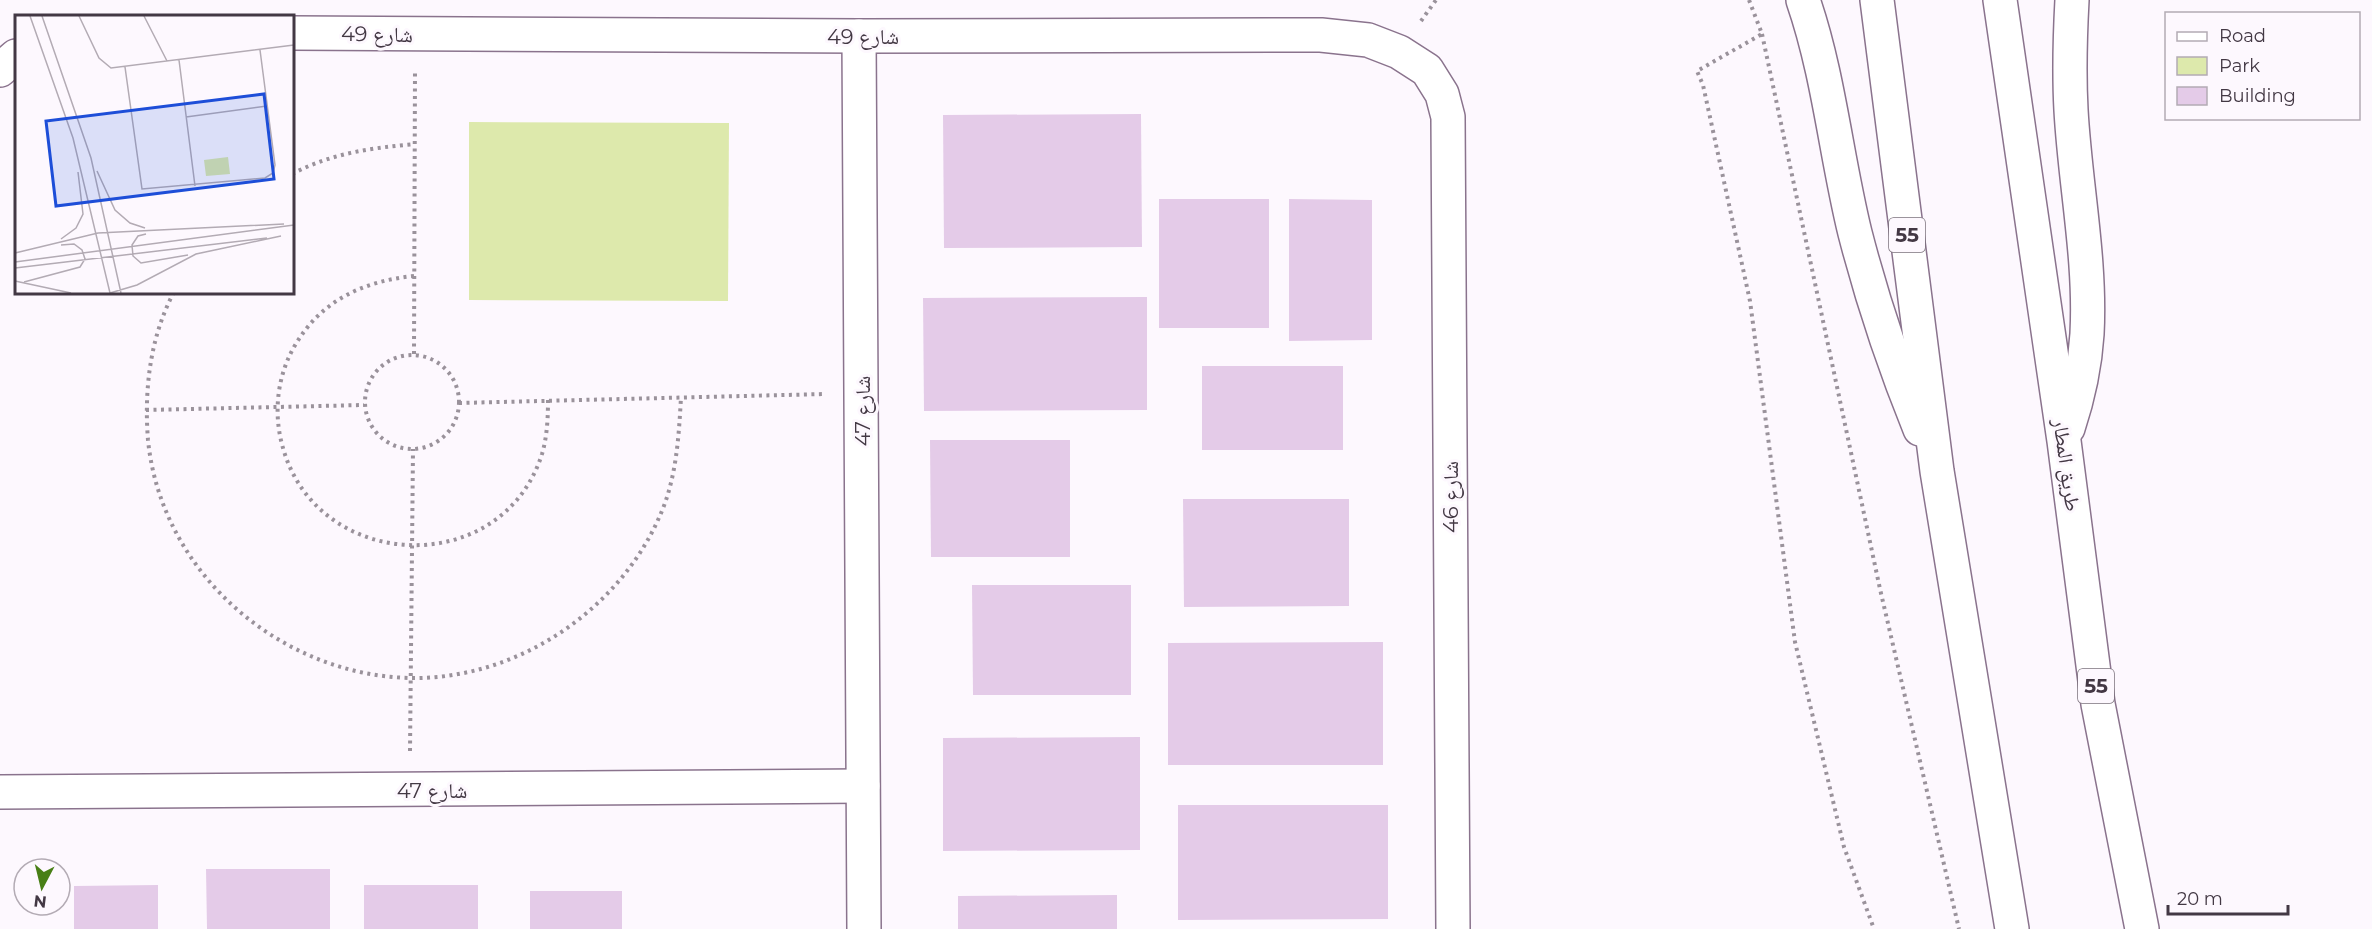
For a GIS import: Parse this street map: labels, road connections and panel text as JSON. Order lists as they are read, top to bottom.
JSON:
{
  "streets": {
    "main road": [
      "شارع 49",
      "55",
      "شارع 47",
      "طريق المطار",
      "شارع 46"
    ]
  },
  "crossings": [
    ["شارع 49", "شارع 47"],
    ["شارع 49", "شارع 46"]
  ],
  "legend": ["Road", "Park", "Building"],
  "scale_bar": "20 m",
  "north": "bottom"
}
